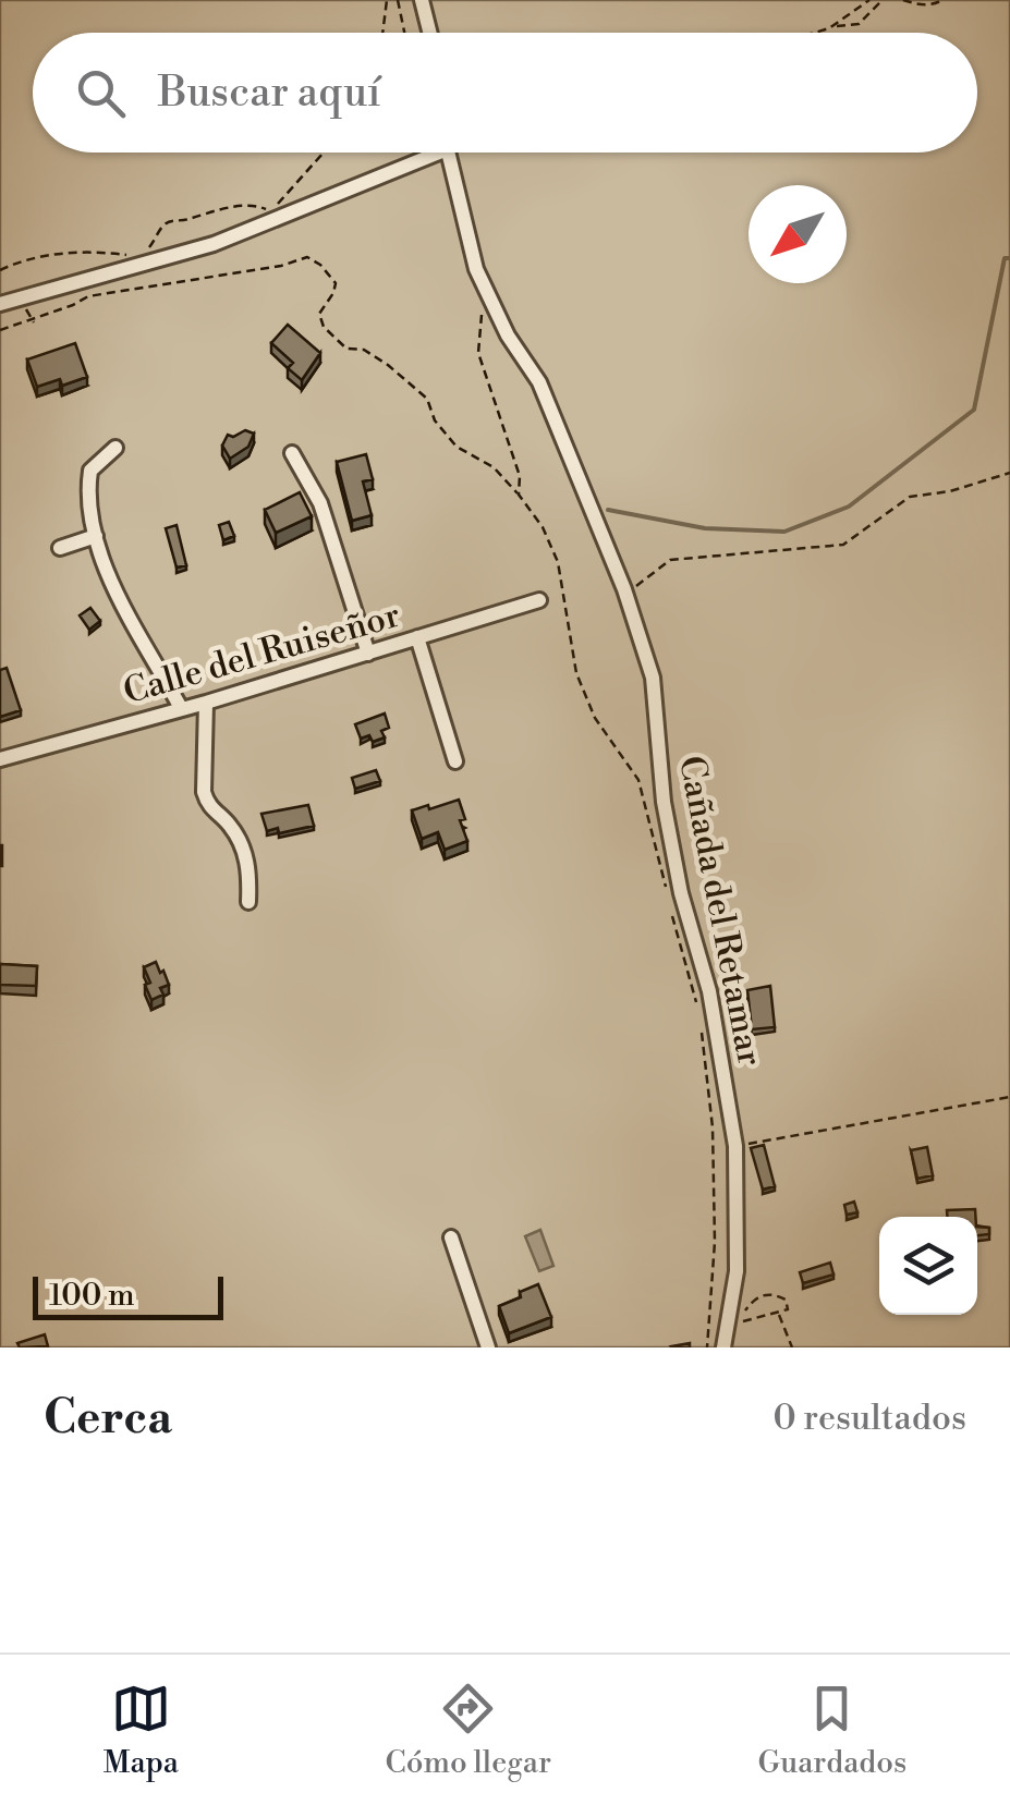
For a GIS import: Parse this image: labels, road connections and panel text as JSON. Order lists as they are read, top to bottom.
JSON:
{
  "streets": {
    "street": ["Calle del Ruiseñor", "Cañada del Retamar"]
  },
  "scale_bar": "100 m",
  "north": "bottom left",
  "page": {
    "search": "Buscar aquí",
    "scale": "100 m",
    "heading": ["Cerca", "0 resultados"],
    "nav": ["Mapa", "Cómo llegar", "Guardados"]
  }
}
